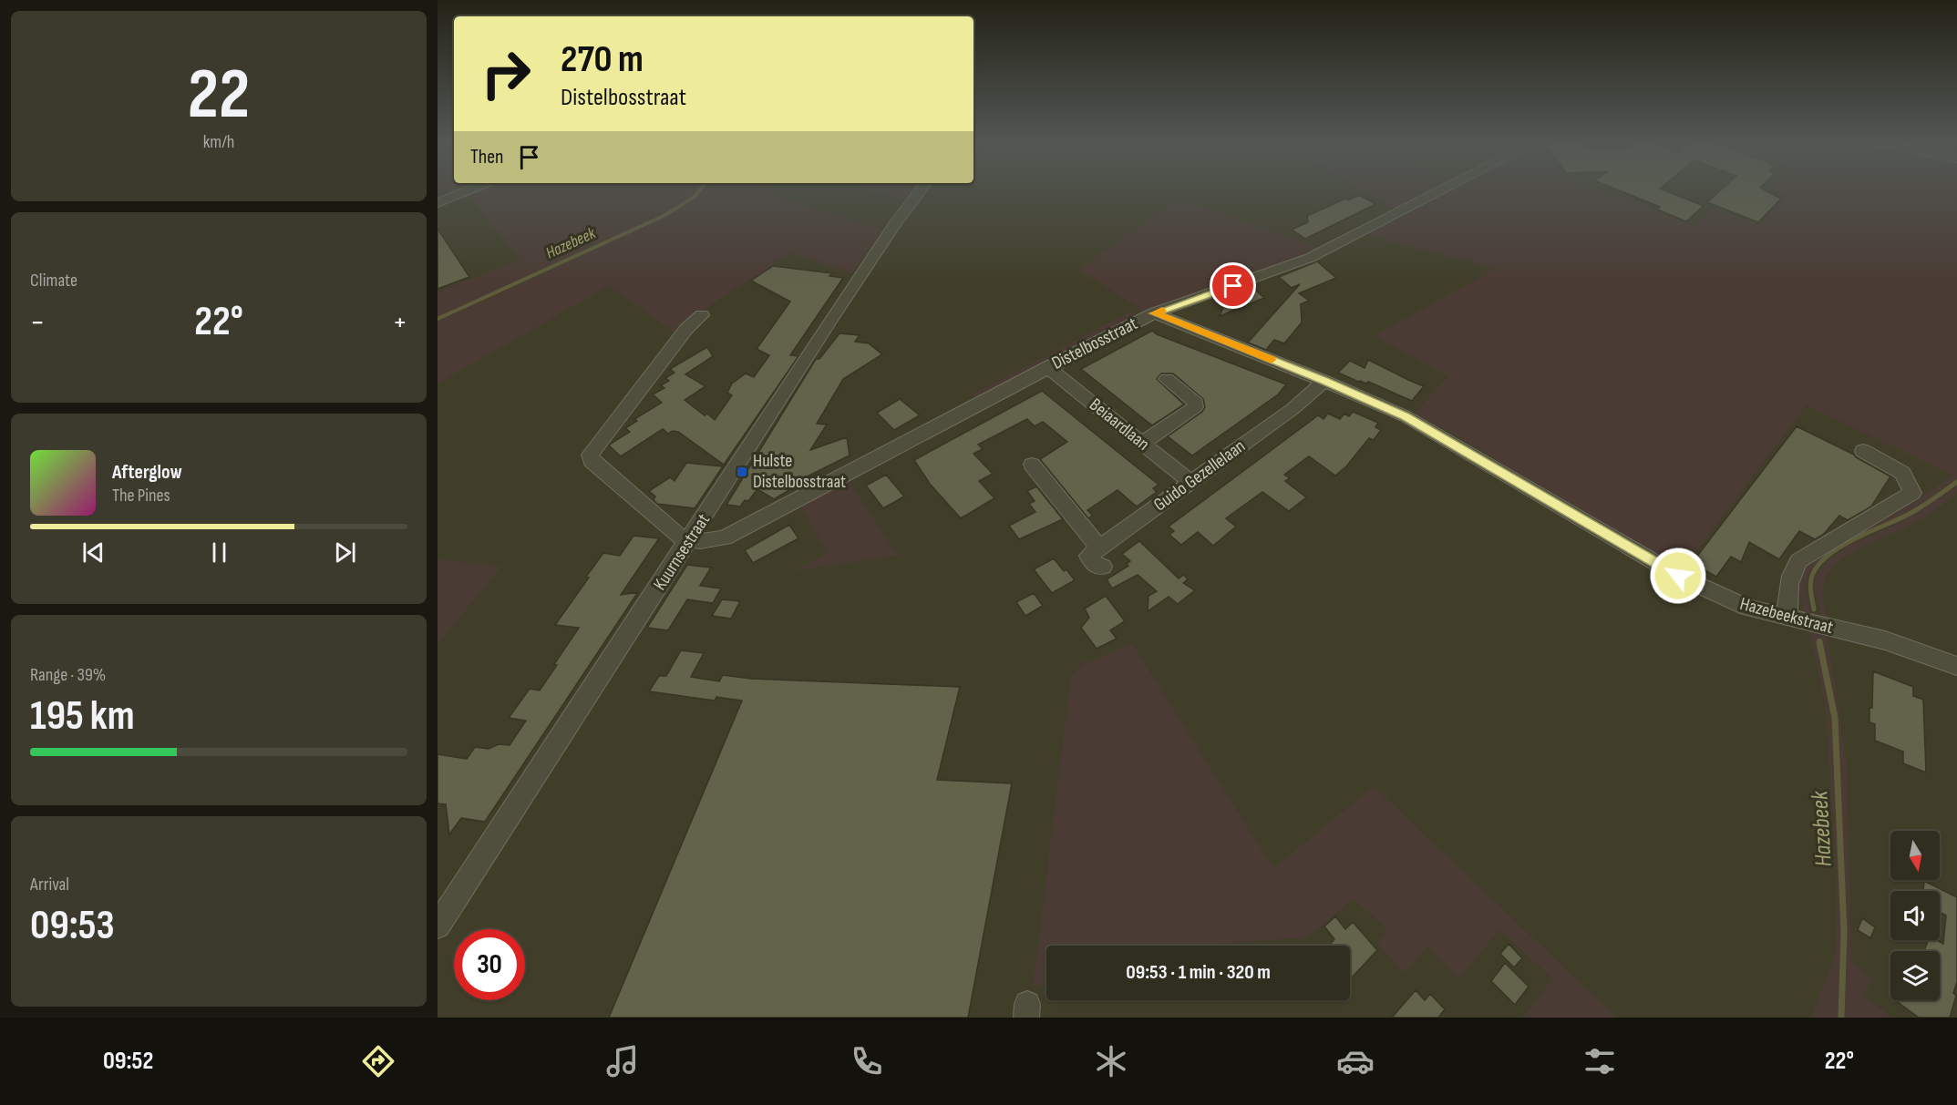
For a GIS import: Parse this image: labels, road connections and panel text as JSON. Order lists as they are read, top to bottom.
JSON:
{
  "streets": {
    "street": [
      "Distelbosstraat",
      "Beiaardlaan",
      "Guido Gezellelaan",
      "Kuurnsestraat",
      "Hazebeekstraat"
    ]
  },
  "crossings": [
    ["Distelbosstraat", "Beiaardlaan"],
    ["Distelbosstraat", "Kuurnsestraat"],
    ["Distelbosstraat", "Hazebeekstraat"],
    ["Beiaardlaan", "Guido Gezellelaan"],
    ["Guido Gezellelaan", "Hazebeekstraat"]
  ],
  "water": ["Hazebeek"],
  "places": {
    "transit": ["Hulste Distelbosstraat"]
  },
  "north": "bottom",
  "page": {
    "tile": [
      ["22", "km/h"],
      "Climate",
      ["Range · 39%", "195 km"],
      ["Arrival", "09:53"]
    ],
    "turn": ["270 m", "Distelbosstraat"],
    "then": "Then",
    "heat": ["−", "22°", "+"],
    "song": ["Afterglow", "The Pines"],
    "limit": "30",
    "trip": "09:53 · 1 min · 320 m",
    "tabs": ["09:52", "22°"]
  }
}
